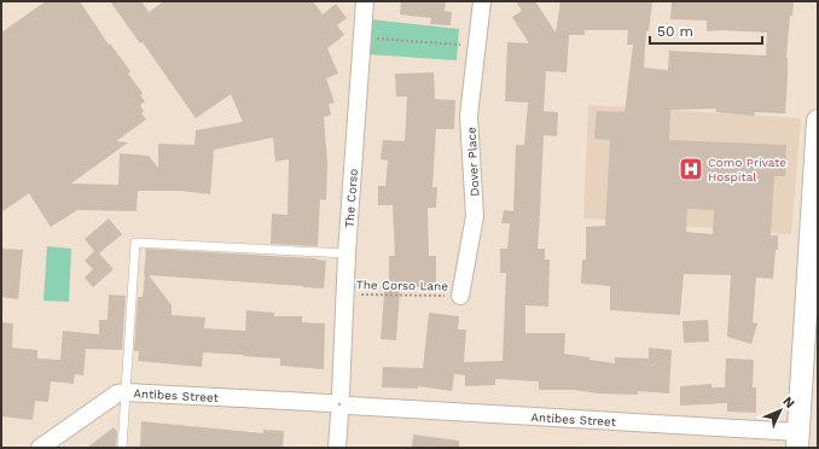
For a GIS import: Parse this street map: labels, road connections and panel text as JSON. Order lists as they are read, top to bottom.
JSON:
{
  "streets": {
    "street": ["Dover Place", "The Corso", "Antibes Street"],
    "path": ["The Corso Lane"]
  },
  "crossings": [
    ["Dover Place", "The Corso Lane"],
    ["The Corso", "The Corso Lane"],
    ["The Corso", "Antibes Street"]
  ],
  "places": {
    "hospital": ["Como Private Hospital"]
  },
  "scale_bar": "50 m",
  "north": "top right"
}
